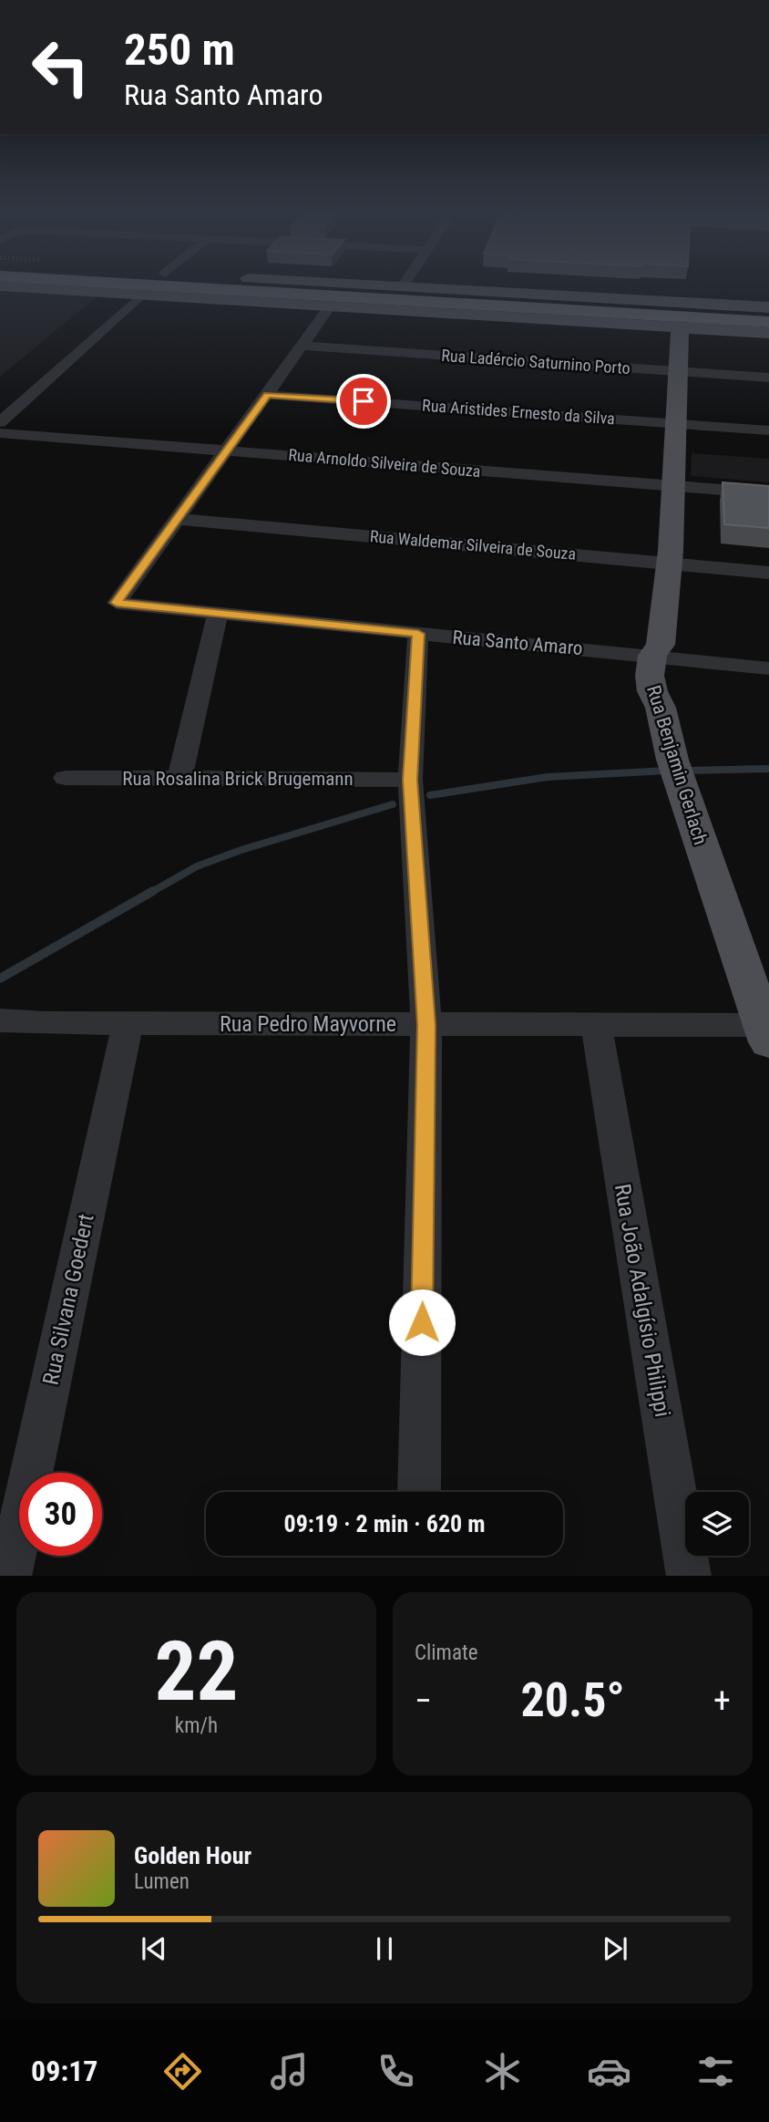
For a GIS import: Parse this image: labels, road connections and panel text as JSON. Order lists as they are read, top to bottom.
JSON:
{
  "streets": {
    "main road": ["Rua Benjamin Gerlach"],
    "street": [
      "Rua Ladércio Saturnino Porto",
      "Rua Aristides Ernesto da Silva",
      "Rua Arnoldo Silveira de Souza",
      "Rua Waldemar Silveira de Souza",
      "Rua Santo Amaro",
      "Rua Rosalina Brick Brugemann",
      "Rua Pedro Mayvorne",
      "Rua Silvana Goedert",
      "Rua João Adalgísio Philippi"
    ]
  },
  "crossings": [
    ["Rua Ladércio Saturnino Porto", "Rua Benjamin Gerlach"],
    ["Rua Aristides Ernesto da Silva", "Rua Benjamin Gerlach"],
    ["Rua Arnoldo Silveira de Souza", "Rua Benjamin Gerlach"],
    ["Rua Waldemar Silveira de Souza", "Rua Santo Amaro"],
    ["Rua Waldemar Silveira de Souza", "Rua Benjamin Gerlach"],
    ["Rua Santo Amaro", "Rua Benjamin Gerlach"],
    ["Rua Benjamin Gerlach", "Rua Pedro Mayvorne"],
    ["Rua Pedro Mayvorne", "Rua Silvana Goedert"],
    ["Rua Pedro Mayvorne", "Rua João Adalgísio Philippi"]
  ],
  "page": {
    "turn": ["250 m", "Rua Santo Amaro"],
    "limit": "30",
    "trip": "09:19 · 2 min · 620 m",
    "tile": [
      ["22", "km/h"],
      "Climate"
    ],
    "heat": ["−", "20.5°", "+"],
    "song": ["Golden Hour", "Lumen"],
    "tabs": "09:17"
  }
}
